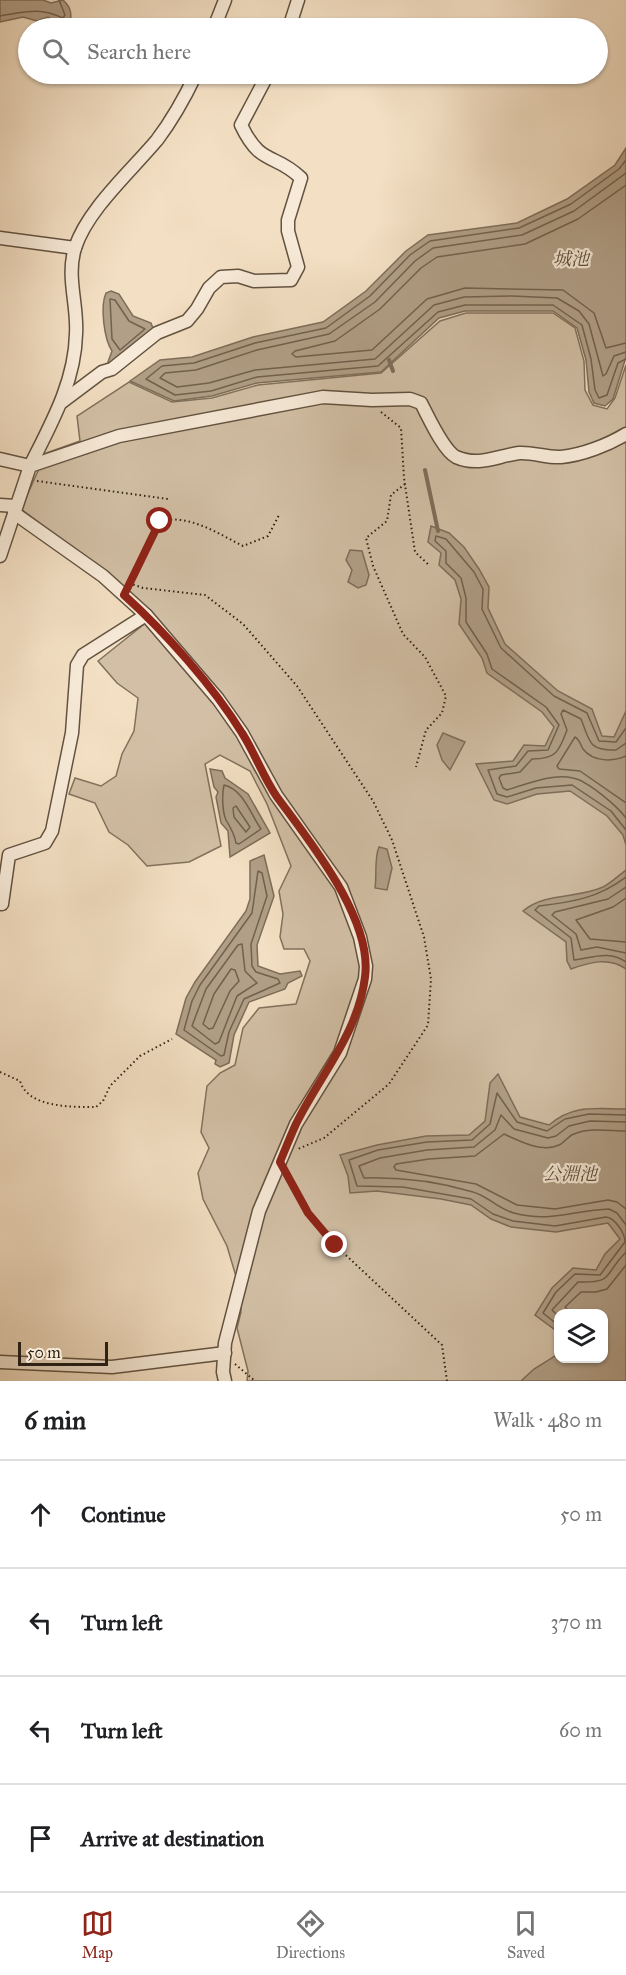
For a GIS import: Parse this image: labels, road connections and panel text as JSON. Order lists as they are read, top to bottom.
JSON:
{
  "water": ["城池", "公淵池"],
  "scale_bar": "50 m",
  "page": {
    "search": "Search here",
    "scale": "50 m",
    "heading": ["6 min", "Walk · 480 m"],
    "list": [
      ["Continue", "50 m"],
      ["Turn left", "370 m"],
      ["Turn left", "60 m"],
      "Arrive at destination"
    ],
    "nav": ["Map", "Directions", "Saved"]
  }
}
